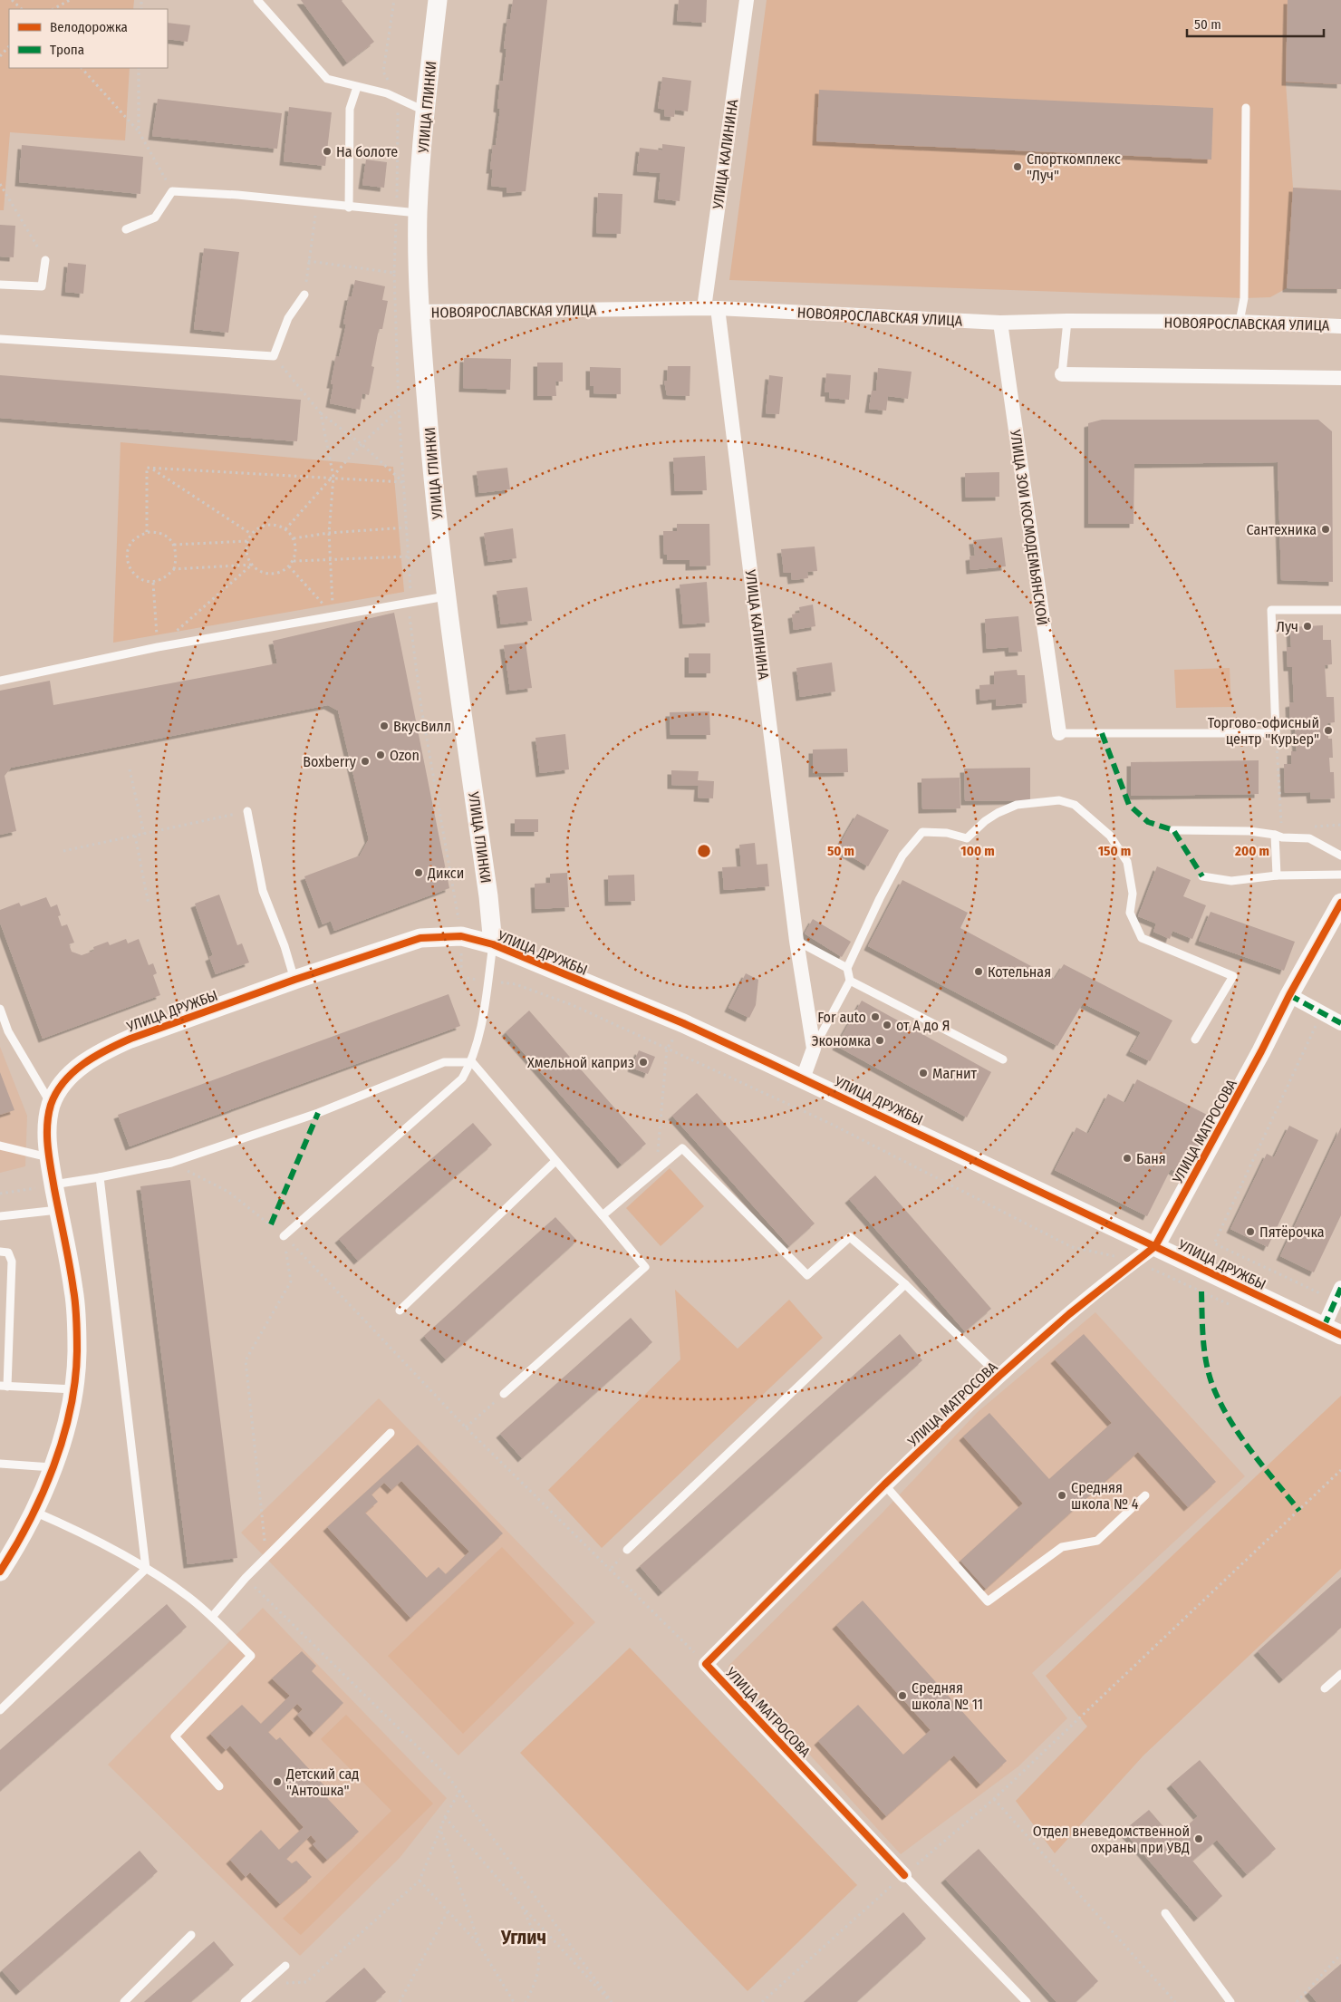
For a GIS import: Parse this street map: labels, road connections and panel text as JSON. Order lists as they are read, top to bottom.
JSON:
{
  "streets": {
    "street": [
      "УЛИЦА ГЛИНКИ",
      "УЛИЦА КАЛИНИНА",
      "НОВОЯРОСЛАВСКАЯ УЛИЦА",
      "УЛИЦА ЗОИ КОСМОДЕМЬЯНСКОЙ",
      "УЛИЦА ДРУЖБЫ",
      "УЛИЦА МАТРОСОВА"
    ]
  },
  "crossings": [
    ["УЛИЦА ГЛИНКИ", "НОВОЯРОСЛАВСКАЯ УЛИЦА"],
    ["УЛИЦА ГЛИНКИ", "УЛИЦА ДРУЖБЫ"],
    ["УЛИЦА КАЛИНИНА", "НОВОЯРОСЛАВСКАЯ УЛИЦА"],
    ["НОВОЯРОСЛАВСКАЯ УЛИЦА", "УЛИЦА ЗОИ КОСМОДЕМЬЯНСКОЙ"],
    ["УЛИЦА ДРУЖБЫ", "УЛИЦА МАТРОСОВА"]
  ],
  "districts": ["Углич"],
  "places": [
    "На болоте",
    "Спорткомплекс \"Луч\"",
    "Сантехника",
    "Луч",
    "ВкусВилл",
    "Торгово-офисный центр \"Курьер\"",
    "Ozon",
    "Boxberry",
    "Дикси",
    "Котельная",
    "For auto",
    "от А до Я",
    "Экономка",
    "Хмельной каприз",
    "Магнит",
    "Баня",
    "Пятёрочка",
    "Средняя школа № 4",
    "Средняя школа № 11",
    "Детский сад \"Антошка\"",
    "Отдел вневедомственной охраны при УВД"
  ],
  "legend": ["Велодорожка", "Тропа"],
  "scale_bar": "50 m",
  "rings": [
    "50 m",
    "100 m",
    "150 m",
    "200 m"
  ]
}
